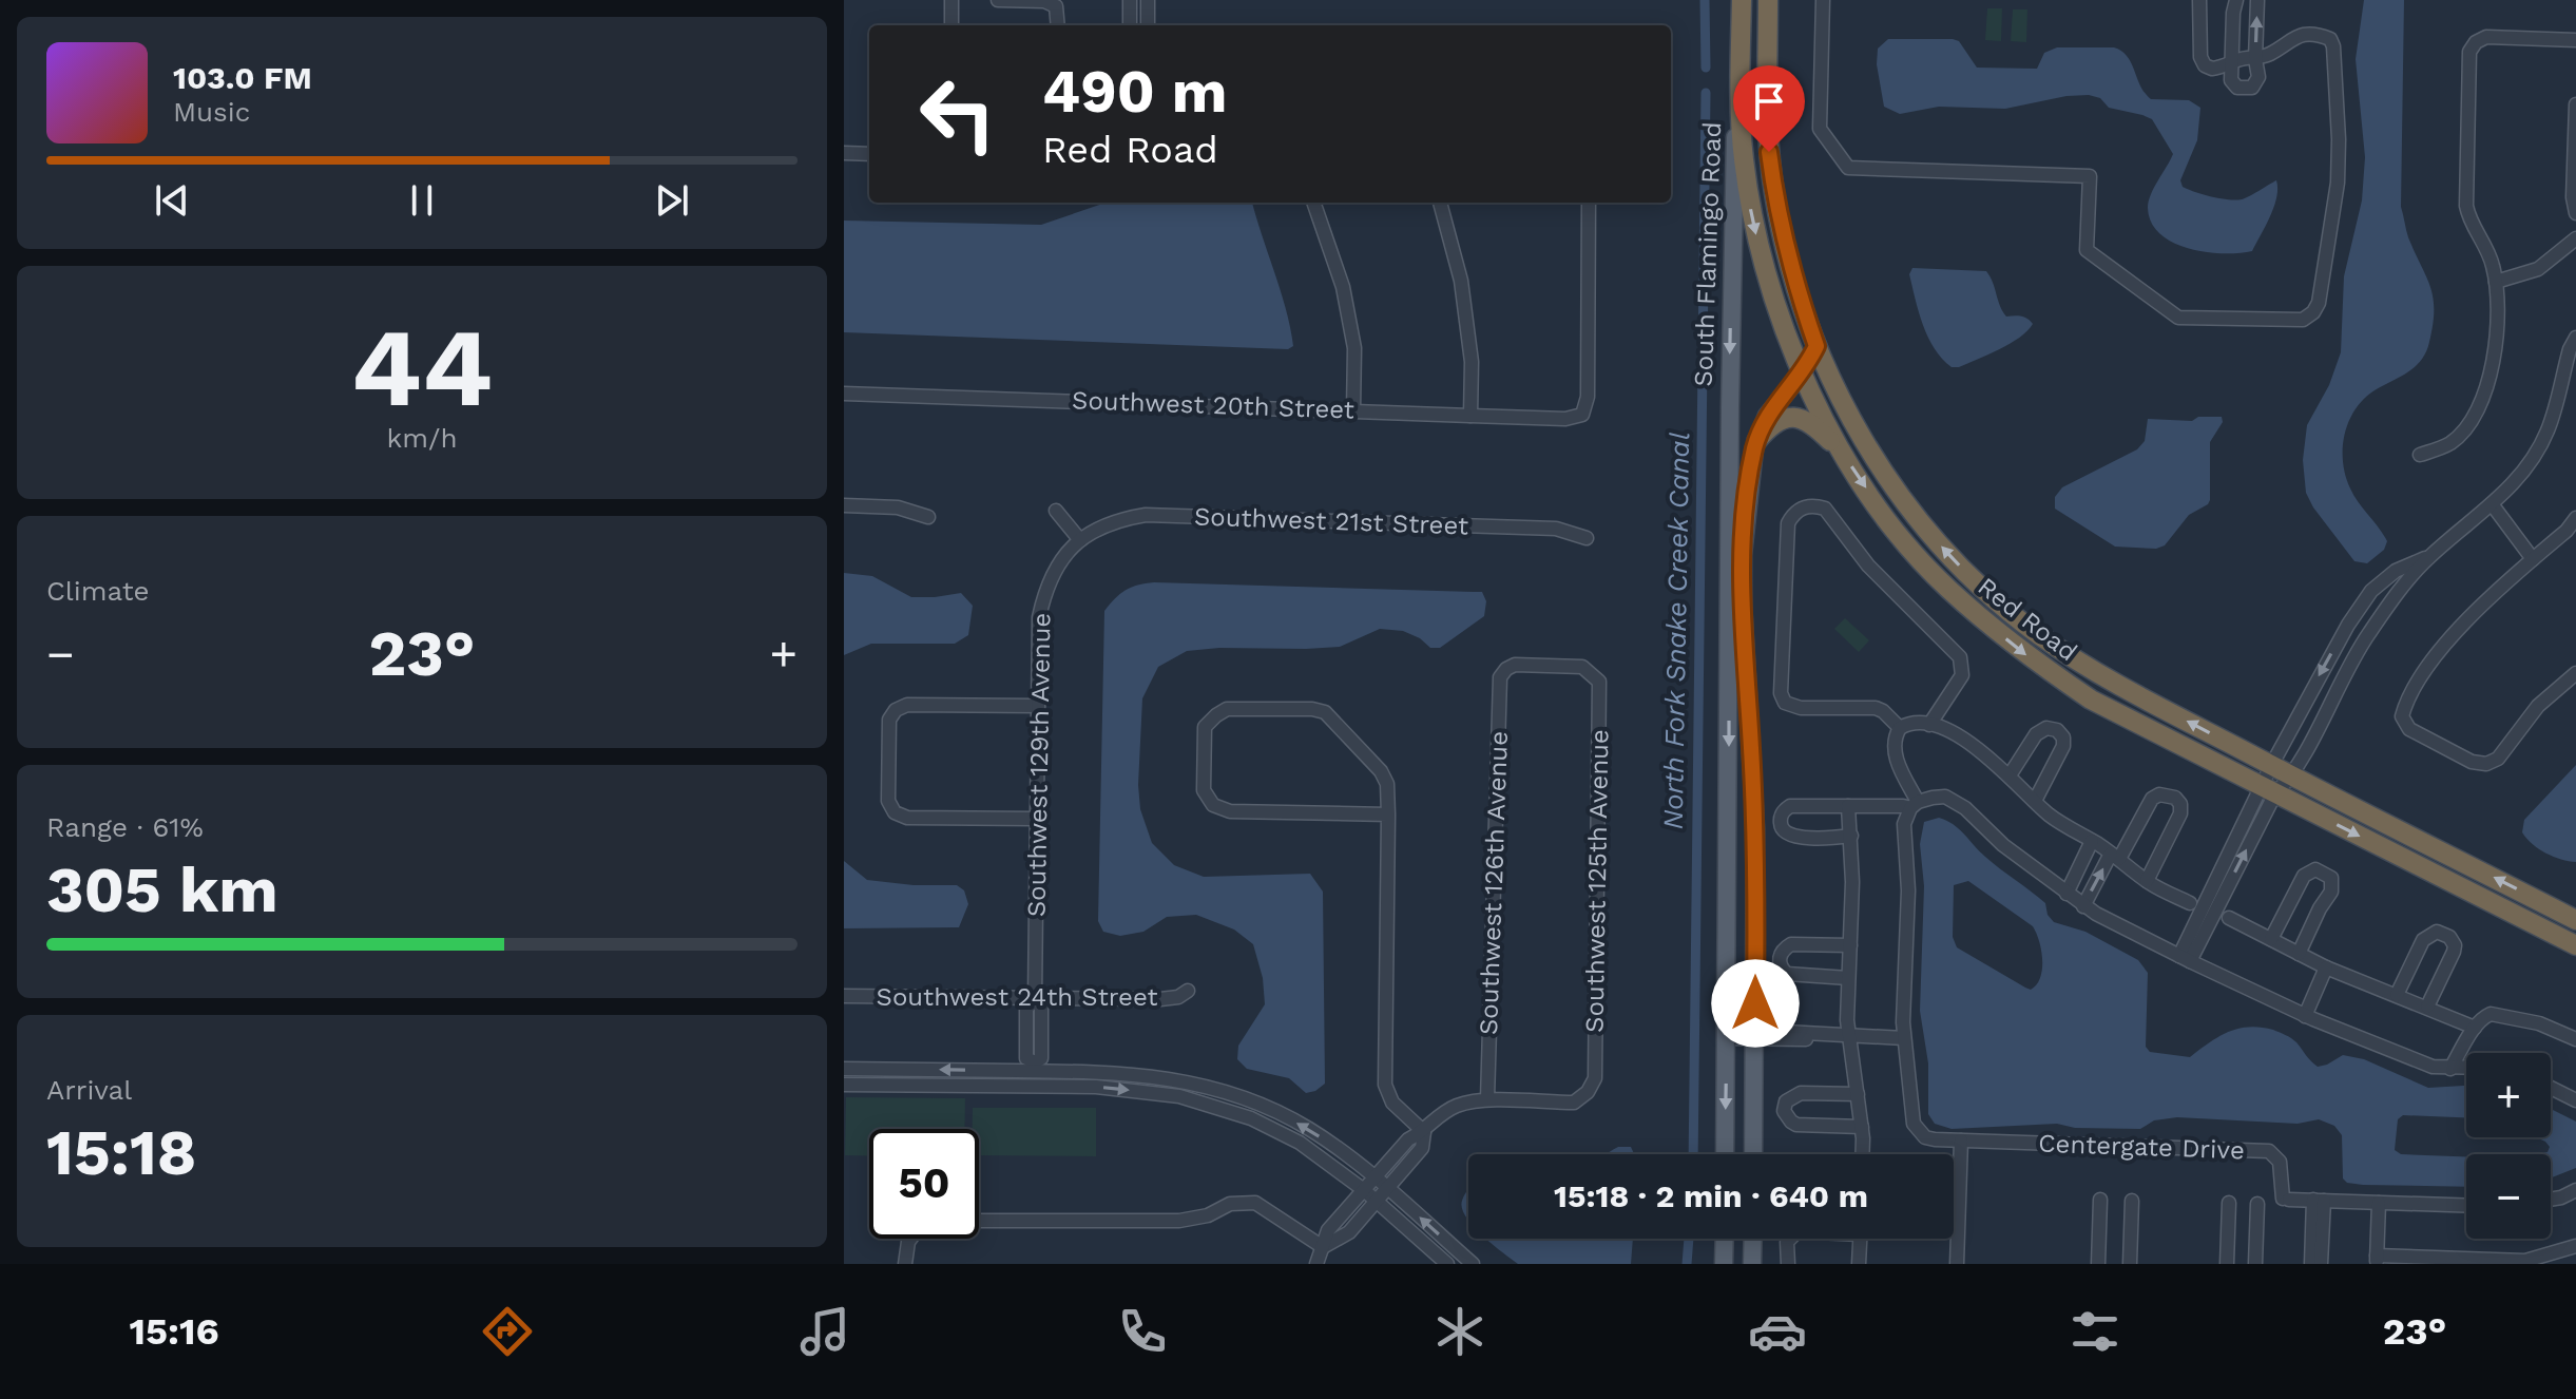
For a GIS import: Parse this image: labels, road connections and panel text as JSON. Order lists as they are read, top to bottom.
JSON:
{
  "streets": {
    "highway": ["South Flamingo Road", "Red Road"],
    "street": [
      "Southwest 20th Street",
      "Southwest 21st Street",
      "Southwest 129th Avenue",
      "Southwest 125th Avenue",
      "Southwest 126th Avenue",
      "Southwest 24th Street",
      "Centergate Drive"
    ]
  },
  "crossings": [
    ["South Flamingo Road", "Red Road"],
    ["Southwest 21st Street", "Southwest 129th Avenue"],
    ["Southwest 129th Avenue", "Southwest 24th Street"],
    ["Southwest 125th Avenue", "Southwest 126th Avenue"]
  ],
  "one_way": ["South Flamingo Road"],
  "water": ["North Fork Snake Creek Canal"],
  "page": {
    "turn": ["490 m", "Red Road"],
    "song": ["103.0 FM", "Music"],
    "tile": [
      ["44", "km/h"],
      "Climate",
      ["Range · 61%", "305 km"],
      ["Arrival", "15:18"]
    ],
    "heat": ["−", "23°", "+"],
    "map_buttons": ["+", "−"],
    "limit": "50",
    "trip": "15:18 · 2 min · 640 m",
    "tabs": ["15:16", "23°"]
  }
}
